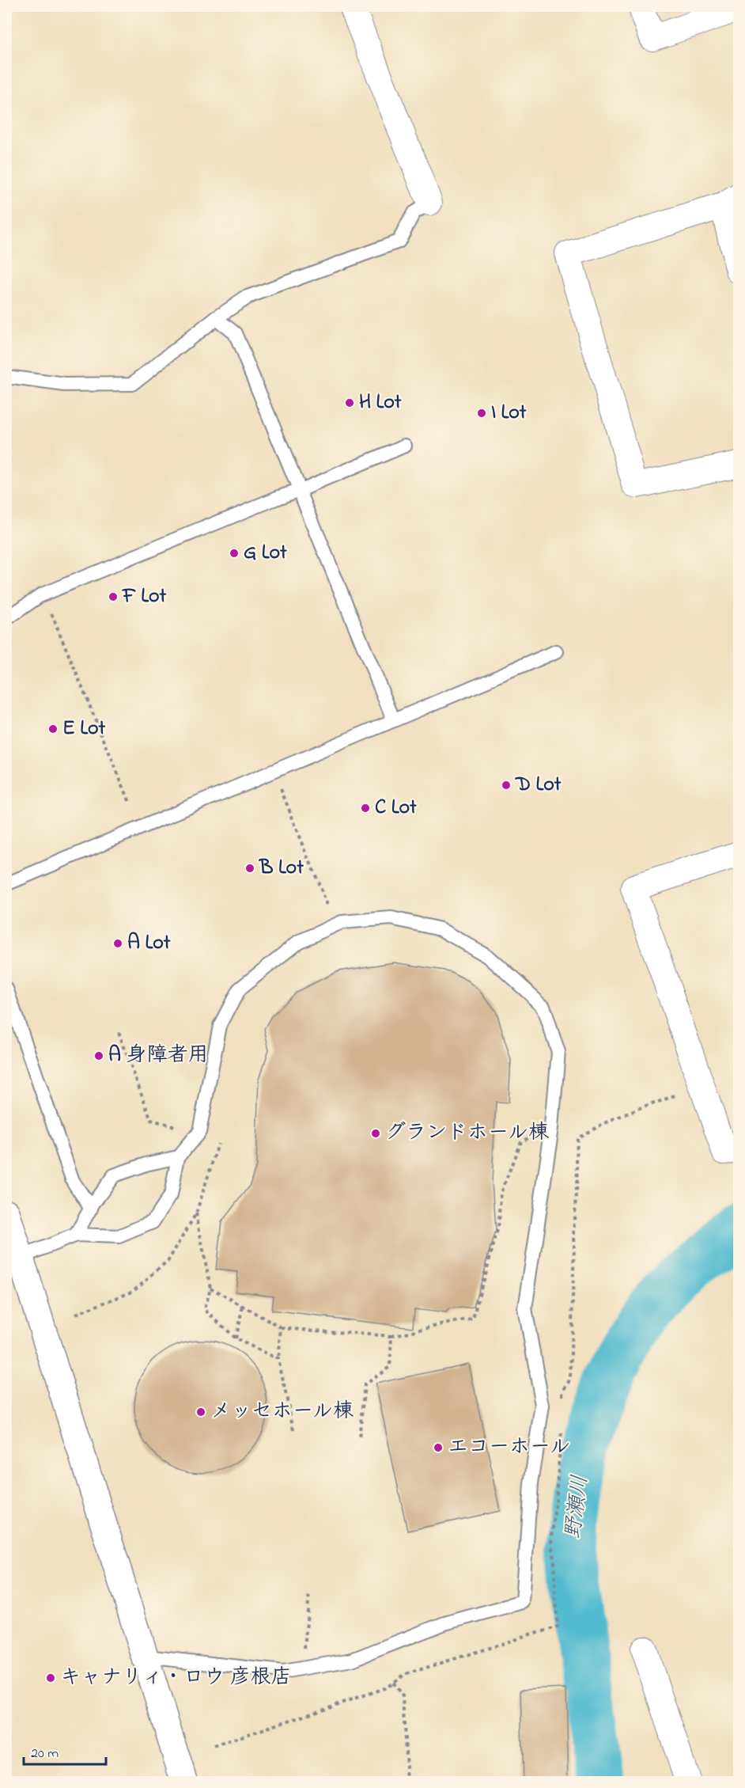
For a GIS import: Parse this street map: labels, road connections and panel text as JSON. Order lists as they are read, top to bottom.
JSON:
{
  "water": ["野瀬川"],
  "places": [
    "H Lot",
    "I Lot",
    "G Lot",
    "F Lot",
    "E Lot",
    "D Lot",
    "C Lot",
    "B Lot",
    "A Lot",
    "A 身障者用",
    "グランドホール棟",
    "メッセホール棟",
    "エコーホール",
    "キャナリィ・ロウ 彦根店"
  ],
  "scale_bar": "20 m"
}
